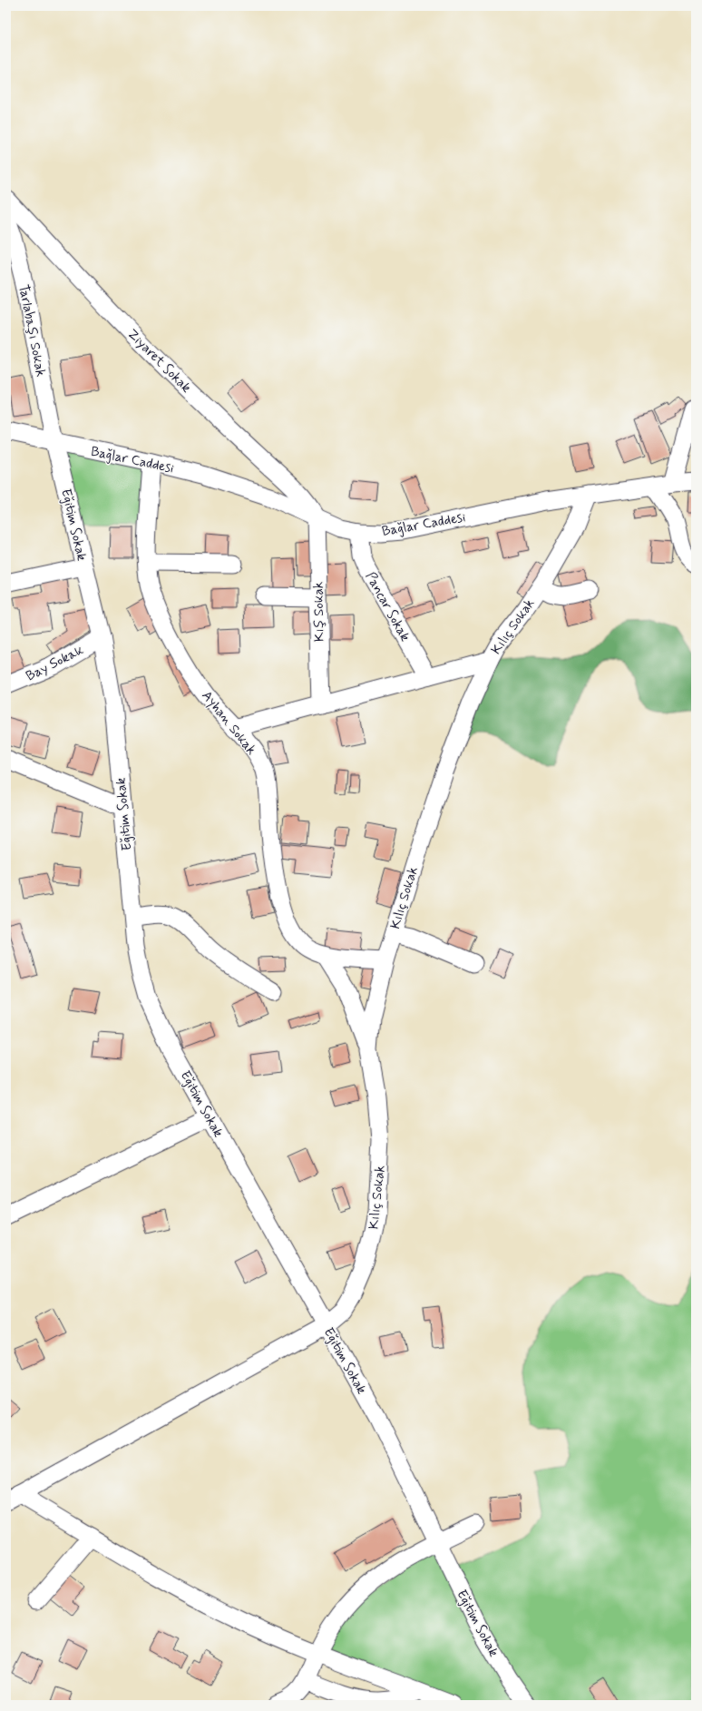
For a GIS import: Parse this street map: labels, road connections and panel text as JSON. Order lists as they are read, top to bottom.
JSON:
{
  "streets": {
    "street": [
      "Tarlabaşı Sokak",
      "Ziyaret Sokak",
      "Bağlar Caddesi",
      "Eğitim Sokak",
      "Pancar Sokak",
      "Kış Sokak",
      "Kılıç Sokak",
      "Bay Sokak",
      "Ayhan Sokak"
    ]
  },
  "crossings": [
    ["Tarlabaşı Sokak", "Bağlar Caddesi"],
    ["Tarlabaşı Sokak", "Eğitim Sokak"],
    ["Ziyaret Sokak", "Bağlar Caddesi"],
    ["Ziyaret Sokak", "Kış Sokak"],
    ["Bağlar Caddesi", "Eğitim Sokak"],
    ["Bağlar Caddesi", "Pancar Sokak"],
    ["Bağlar Caddesi", "Kış Sokak"],
    ["Bağlar Caddesi", "Kılıç Sokak"],
    ["Bağlar Caddesi", "Ayhan Sokak"],
    ["Eğitim Sokak", "Kılıç Sokak"],
    ["Eğitim Sokak", "Bay Sokak"],
    ["Kılıç Sokak", "Ayhan Sokak"]
  ]
}
